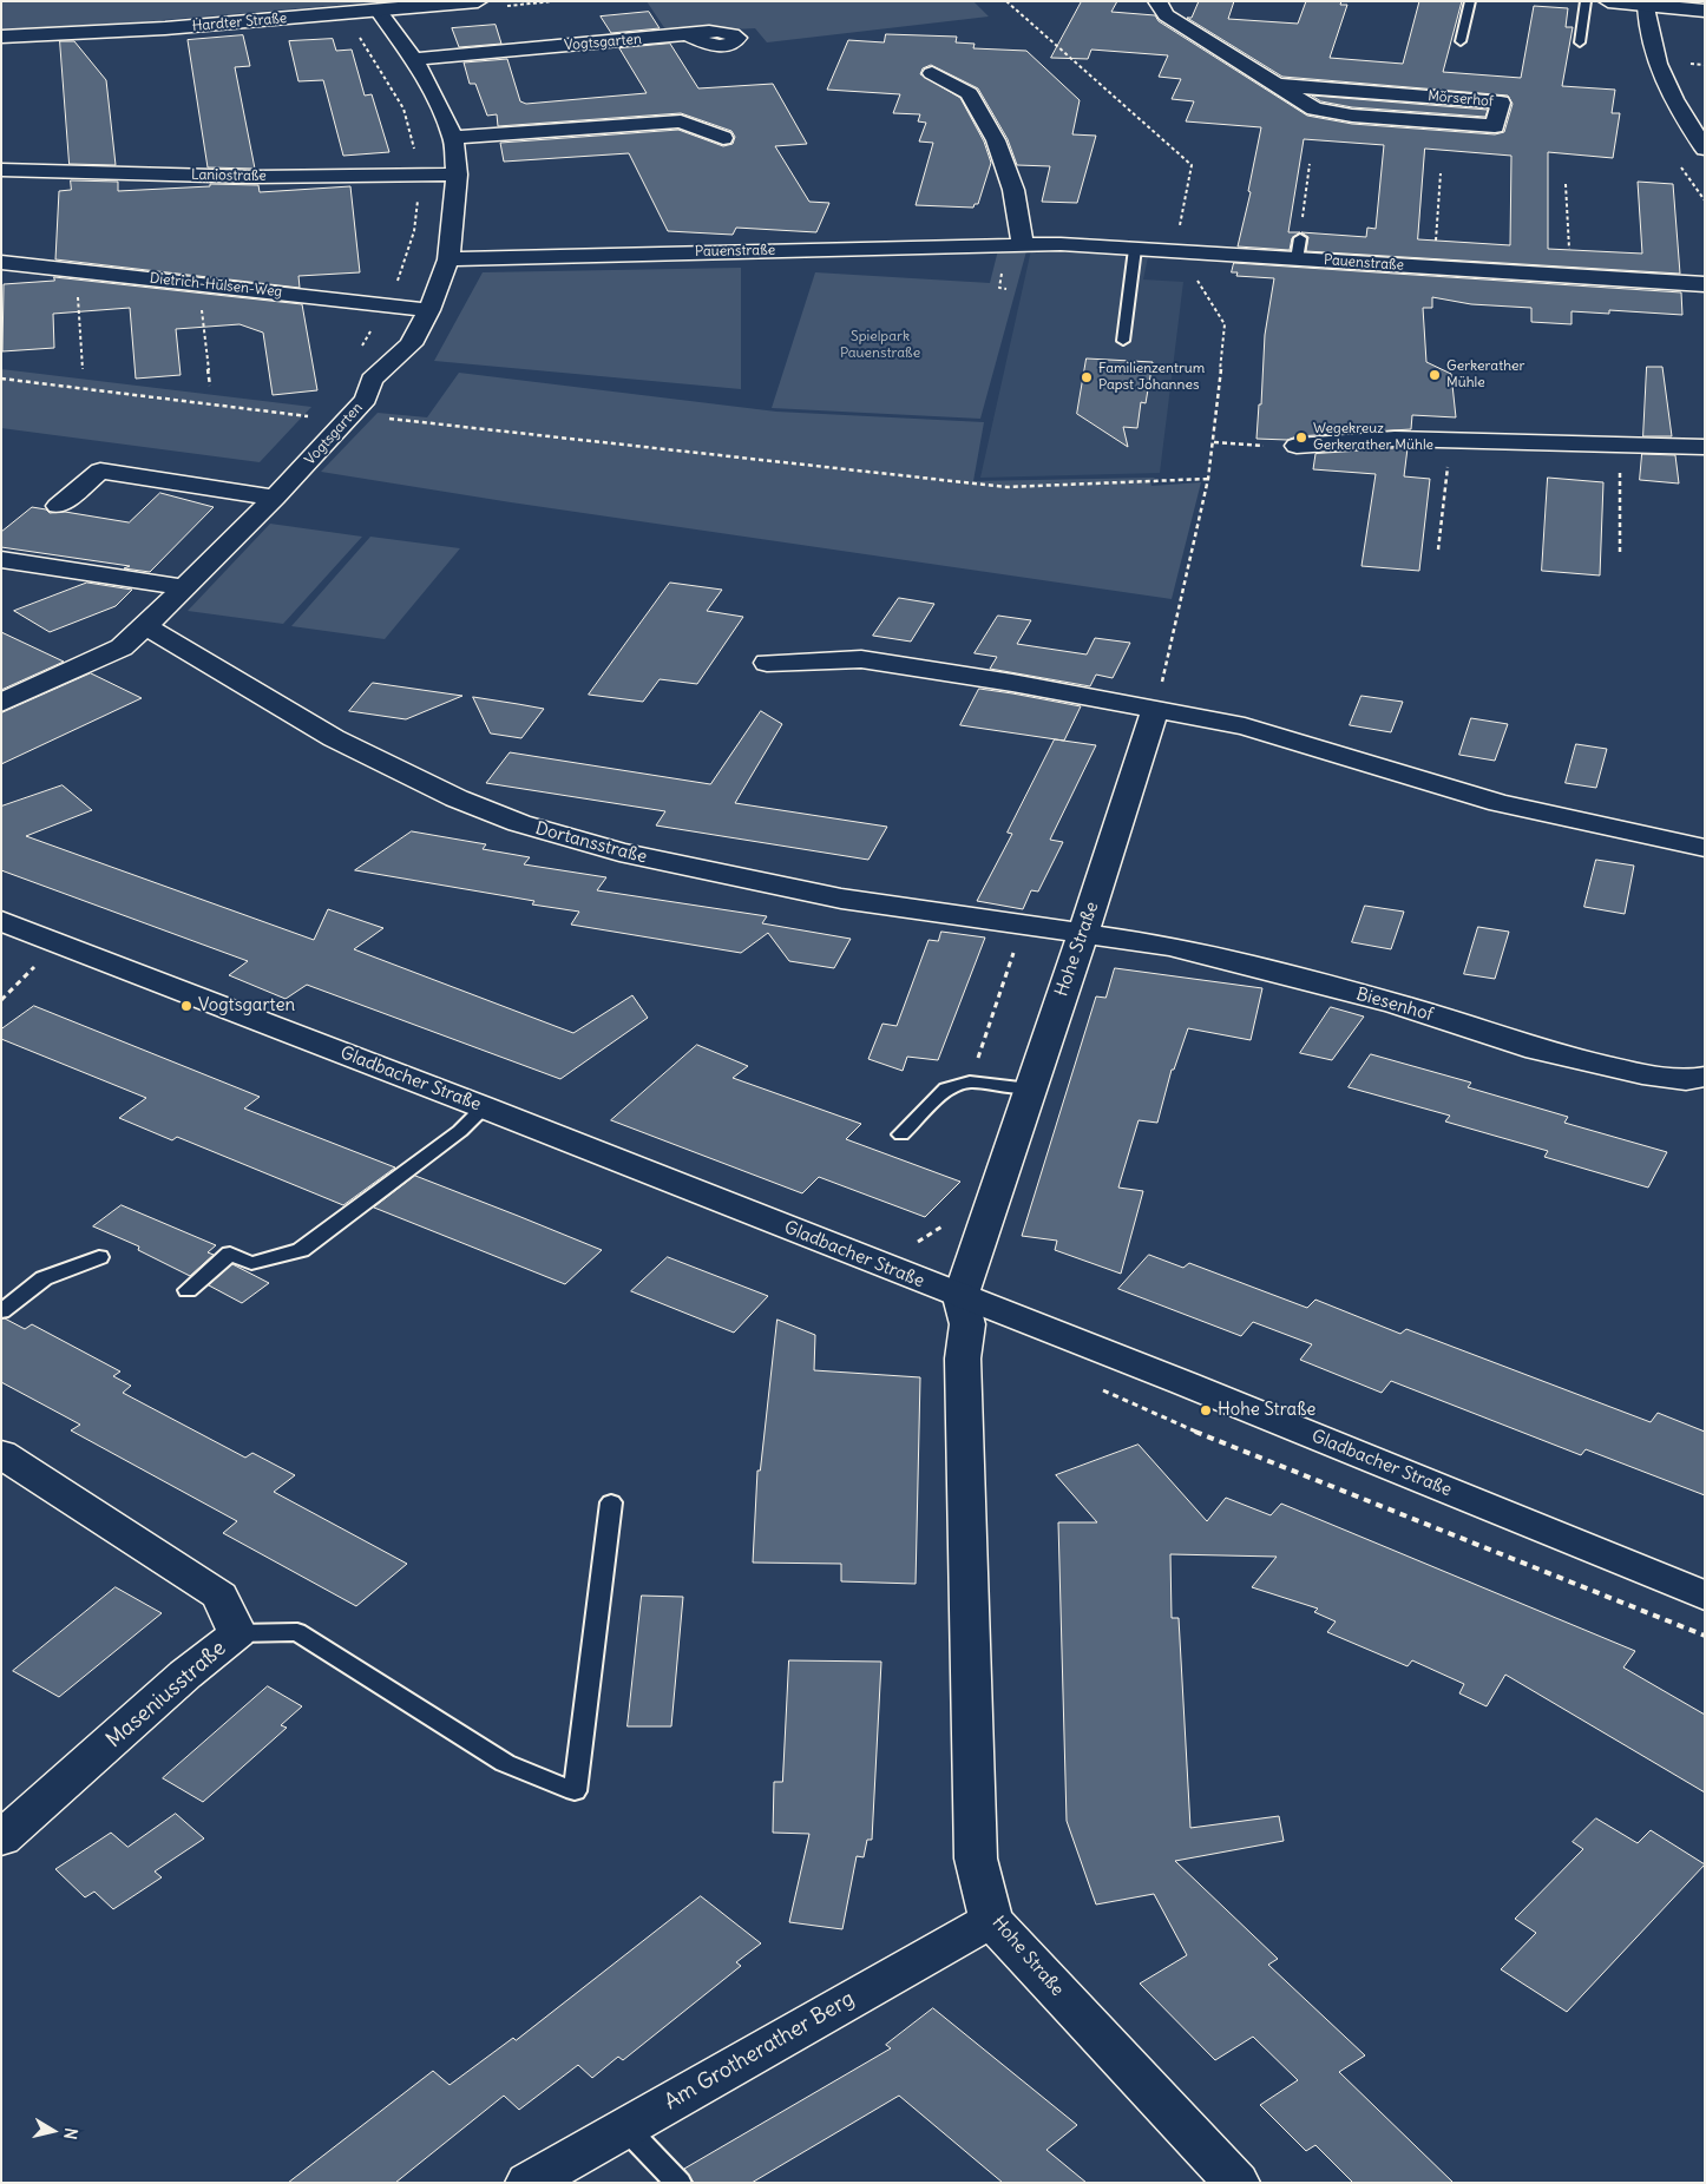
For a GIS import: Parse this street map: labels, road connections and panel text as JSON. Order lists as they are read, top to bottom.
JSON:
{
  "streets": {
    "street": [
      "Hardter Straße",
      "Vogtsgarten",
      "Mörserhof",
      "Laniostraße",
      "Pauenstraße",
      "Dietrich-Hülsen-Weg",
      "Dortansstraße",
      "Hohe Straße",
      "Biesenhof",
      "Gladbacher Straße",
      "Maseniusstraße",
      "Am Grotherather Berg"
    ]
  },
  "crossings": [
    ["Hardter Straße", "Vogtsgarten"],
    ["Vogtsgarten", "Laniostraße"],
    ["Vogtsgarten", "Pauenstraße"],
    ["Vogtsgarten", "Dietrich-Hülsen-Weg"],
    ["Vogtsgarten", "Dortansstraße"],
    ["Dortansstraße", "Hohe Straße"],
    ["Dortansstraße", "Biesenhof"],
    ["Hohe Straße", "Biesenhof"],
    ["Hohe Straße", "Gladbacher Straße"],
    ["Hohe Straße", "Am Grotherather Berg"]
  ],
  "parks": ["Spielpark Pauenstraße"],
  "places": [
    "Gerkerather Mühle",
    "Familienzentrum Papst Johannes",
    "Wegekreuz Gerkerather Mühle",
    "Vogtsgarten",
    "Hohe Straße"
  ],
  "north": "right"
}
